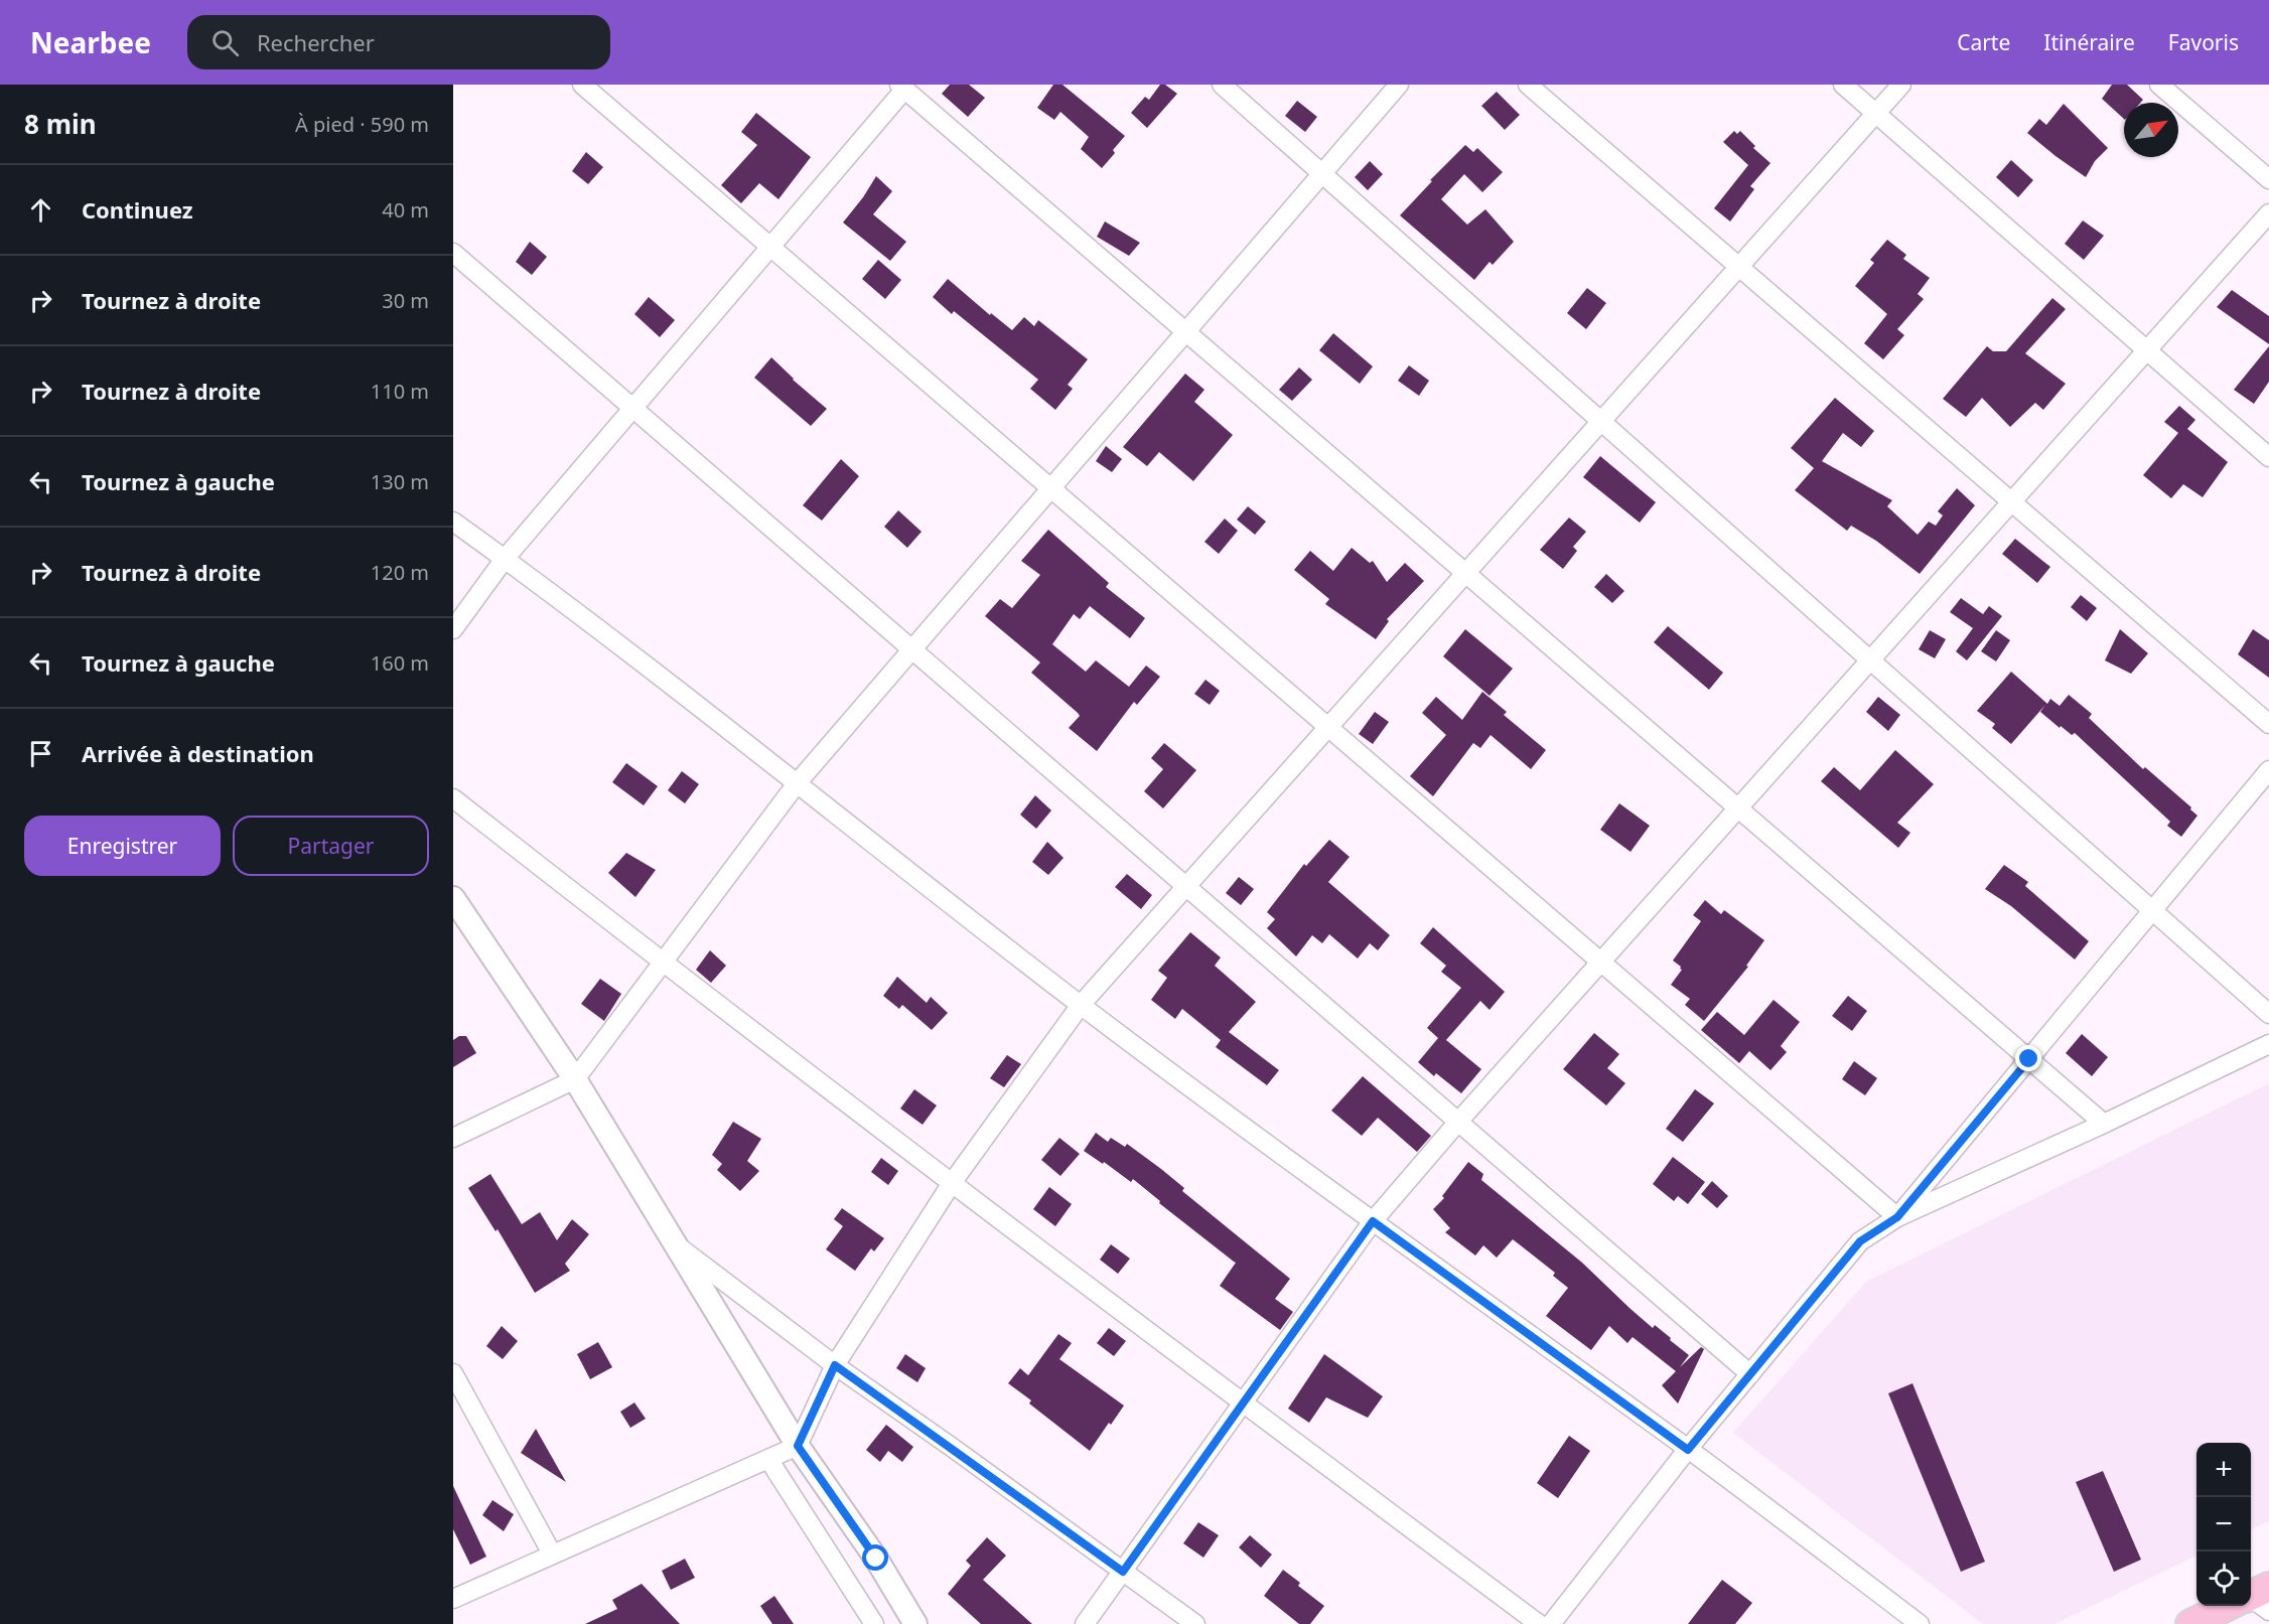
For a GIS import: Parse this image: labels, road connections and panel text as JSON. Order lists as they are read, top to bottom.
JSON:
{
  "north": "top right",
  "page": {
    "header": "Nearbee",
    "search": "Rechercher",
    "nav": ["Carte", "Itinéraire", "Favoris"],
    "heading": ["8 min", "À pied · 590 m"],
    "list": [
      ["Continuez", "40 m"],
      ["Tournez à droite", "30 m"],
      ["Tournez à droite", "110 m"],
      ["Tournez à gauche", "130 m"],
      ["Tournez à droite", "120 m"],
      ["Tournez à gauche", "160 m"],
      "Arrivée à destination"
    ],
    "buttons": ["Enregistrer", "Partager"],
    "map_buttons": ["+", "−"]
  }
}
